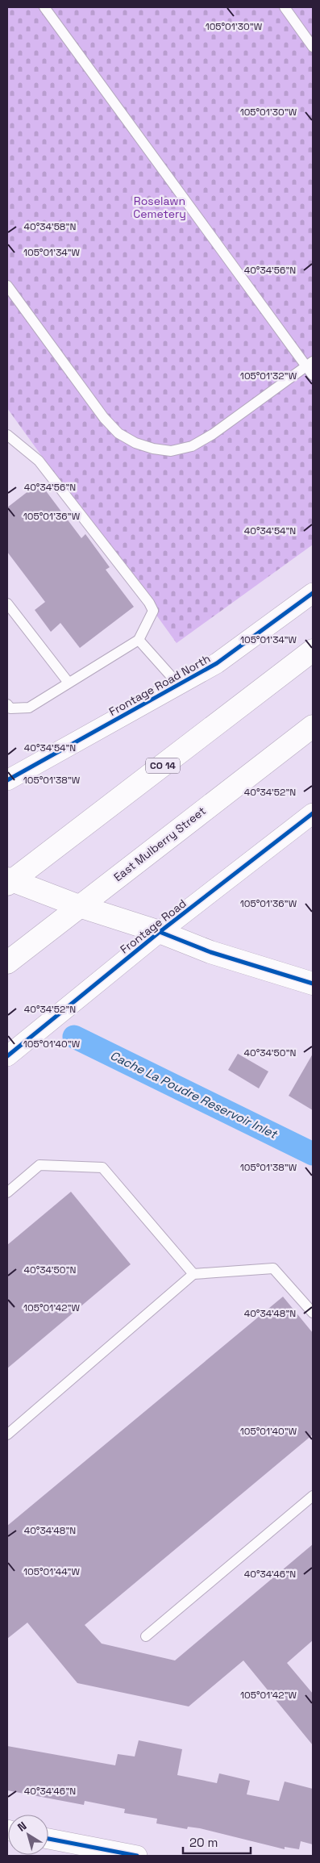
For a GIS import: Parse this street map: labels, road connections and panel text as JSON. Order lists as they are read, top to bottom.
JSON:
{
  "streets": {
    "main road": ["CO 14", "East Mulberry Street"],
    "street": ["Frontage Road North", "Frontage Road"]
  },
  "water": ["Cache La Poudre Reservoir Inlet"],
  "parks": ["Roselawn Cemetery"],
  "scale_bar": "20 m",
  "north": "top left",
  "coordinates": [
    "105°01'30\"W",
    "40°34'58\"N",
    "105°01'34\"W",
    "40°34'56\"N",
    "105°01'32\"W",
    "105°01'36\"W",
    "40°34'54\"N",
    "105°01'38\"W",
    "40°34'52\"N",
    "105°01'40\"W",
    "40°34'50\"N",
    "105°01'42\"W",
    "40°34'48\"N",
    "105°01'44\"W",
    "40°34'46\"N"
  ]
}
